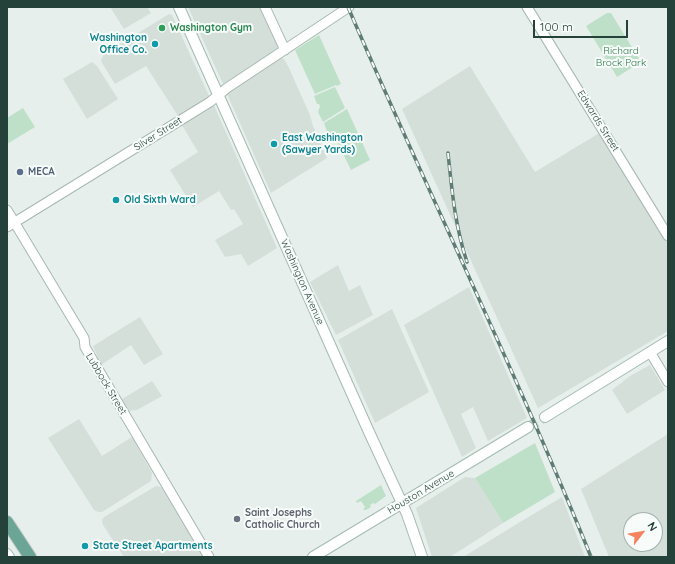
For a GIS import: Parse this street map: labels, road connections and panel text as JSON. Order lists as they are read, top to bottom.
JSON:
{
  "streets": {
    "main road": ["Washington Avenue", "Houston Avenue"],
    "street": ["Edwards Street", "Silver Street", "Lubbock Street"]
  },
  "crossings": [
    ["Silver Street", "Washington Avenue"],
    ["Silver Street", "Lubbock Street"],
    ["Washington Avenue", "Houston Avenue"]
  ],
  "parks": ["Richard Brock Park"],
  "places": [
    "Washington Gym",
    "Washington Office Co.",
    "East Washington (Sawyer Yards)",
    "MECA",
    "Old Sixth Ward",
    "Saint Josephs Catholic Church",
    "State Street Apartments"
  ],
  "scale_bar": "100 m",
  "north": "top right"
}
